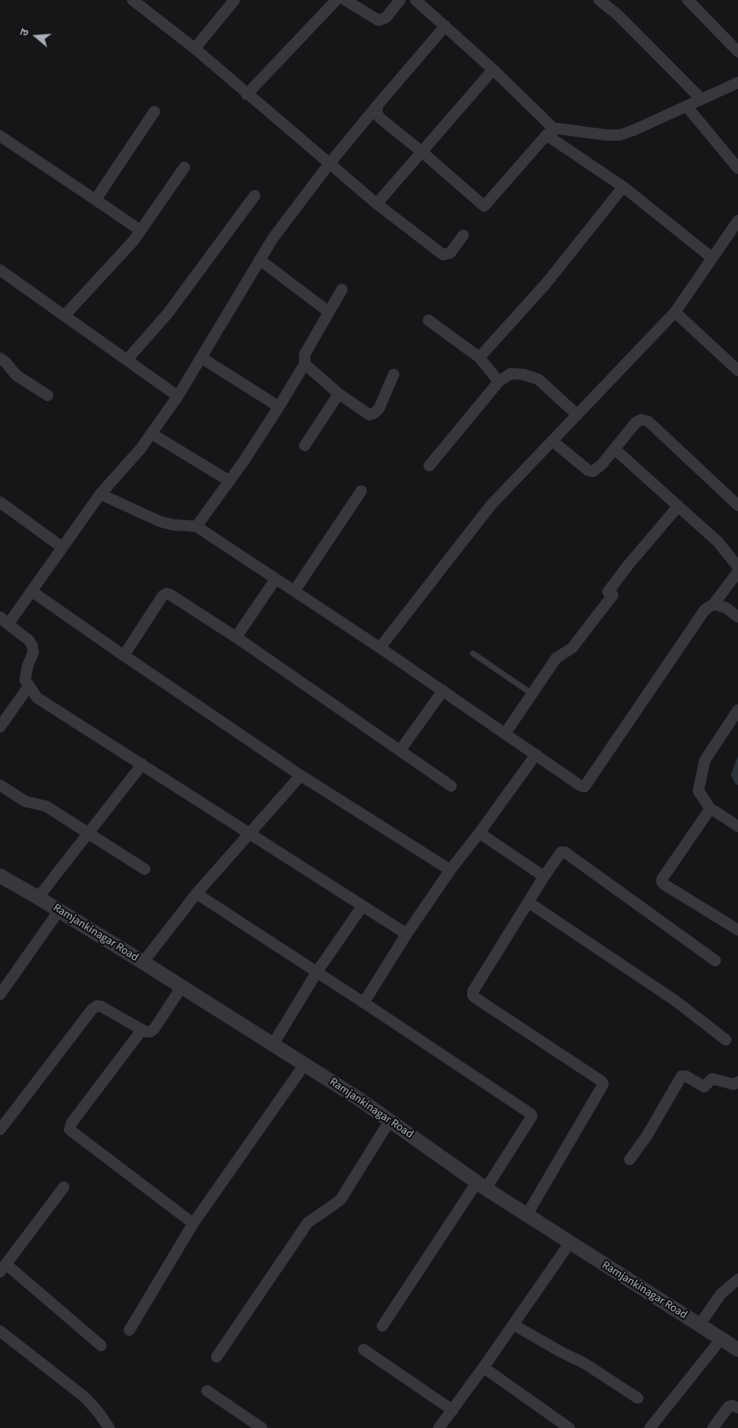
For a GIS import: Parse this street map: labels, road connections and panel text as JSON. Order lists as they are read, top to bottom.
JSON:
{
  "streets": {
    "street": ["Ramjankinagar Road"]
  },
  "north": "left"
}
